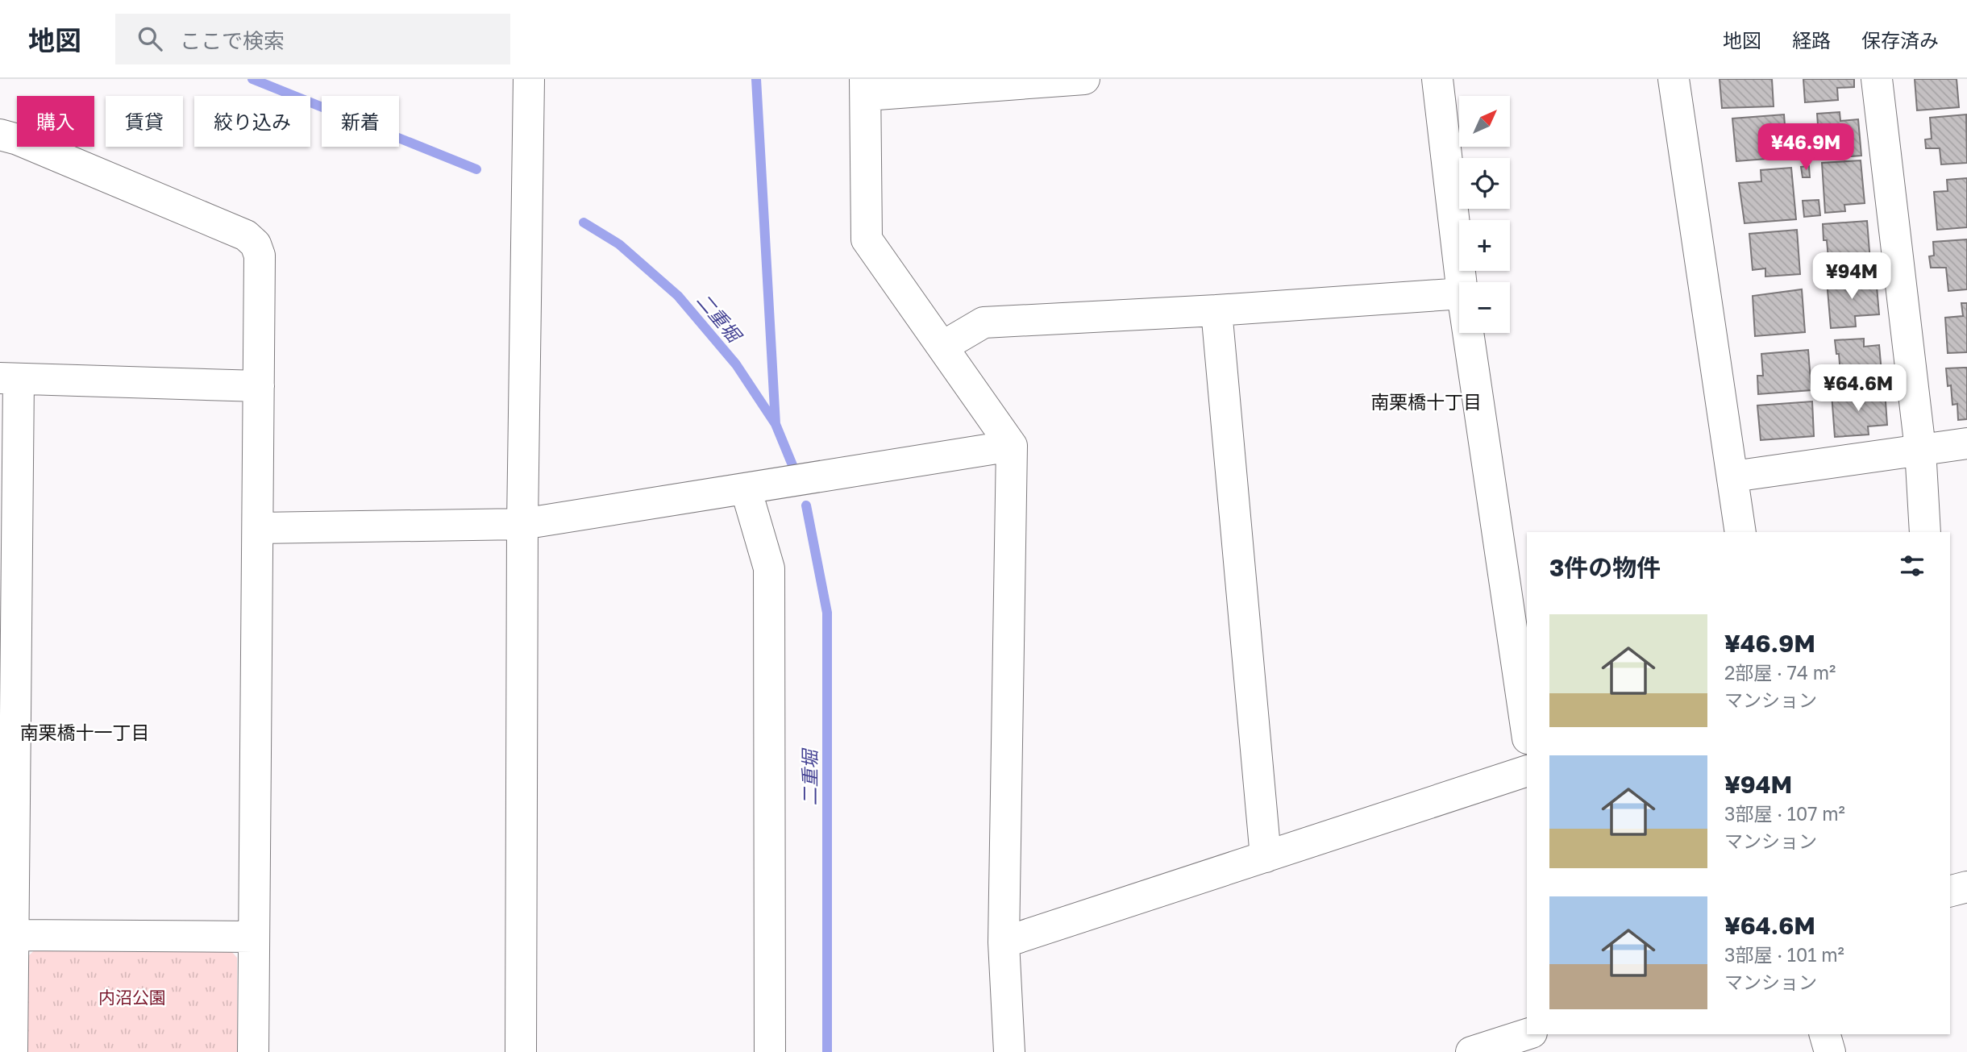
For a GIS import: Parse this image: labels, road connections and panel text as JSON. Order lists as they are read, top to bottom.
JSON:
{
  "districts": ["南栗橋十丁目", "南栗橋十一丁目"],
  "water": ["二重堀"],
  "parks": ["内沼公園"],
  "north": "top right",
  "page": {
    "header": "地図",
    "search": "ここで検索",
    "nav": ["地図", "経路", "保存済み"],
    "map_buttons": ["+", "−"],
    "chip": [
      "購入",
      "賃貸",
      "絞り込み",
      "新着"
    ],
    "price": ["¥46.9M", "¥94M", "¥64.6M"],
    "heading": "3件の物件",
    "list": [
      {
        "name": "¥46.9M",
        "note": "2部屋 · 74 m² · マンション"
      },
      {
        "name": "¥94M",
        "note": "3部屋 · 107 m² · マンション"
      },
      {
        "name": "¥64.6M",
        "note": "3部屋 · 101 m² · マンション"
      }
    ]
  }
}
